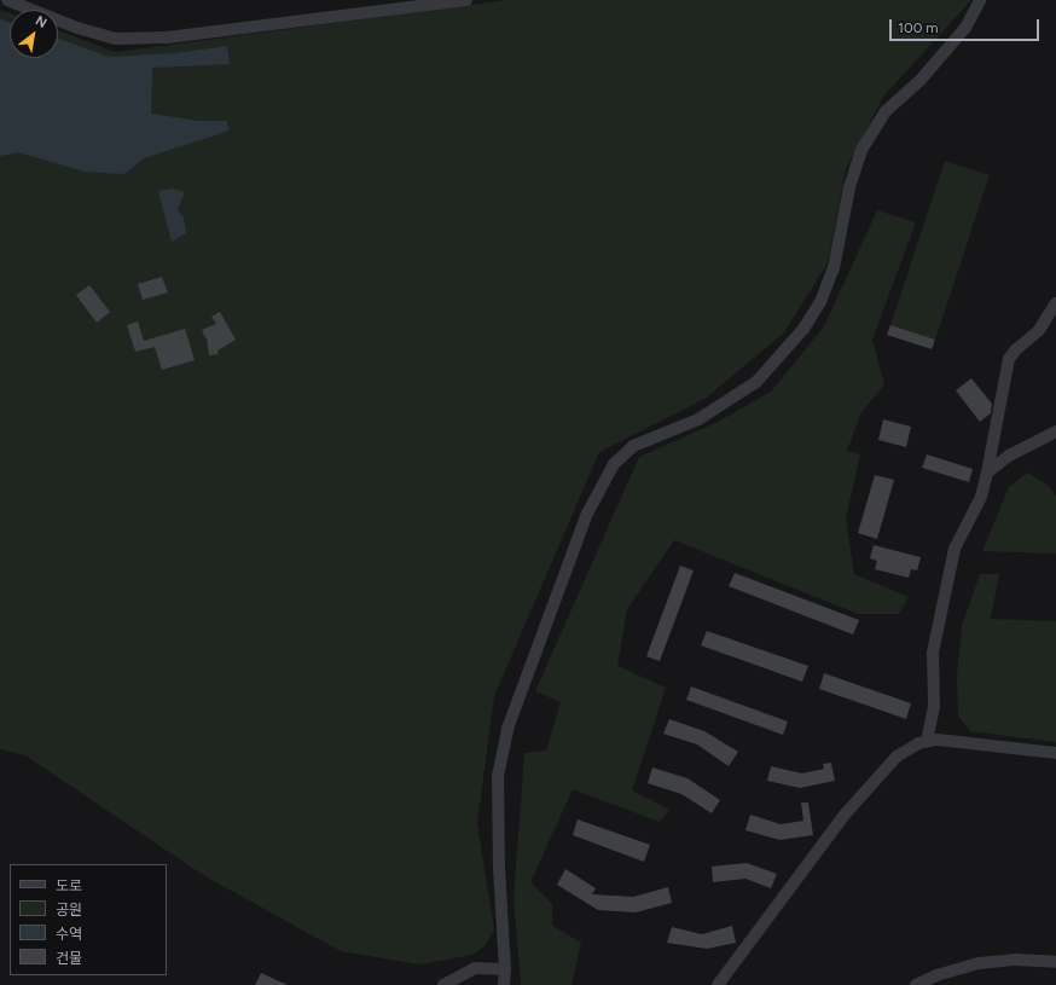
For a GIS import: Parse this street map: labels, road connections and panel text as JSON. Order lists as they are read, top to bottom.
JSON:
{
  "legend": [
    "도로",
    "공원",
    "수역",
    "건물"
  ],
  "scale_bar": "100 m",
  "north": "top right"
}
